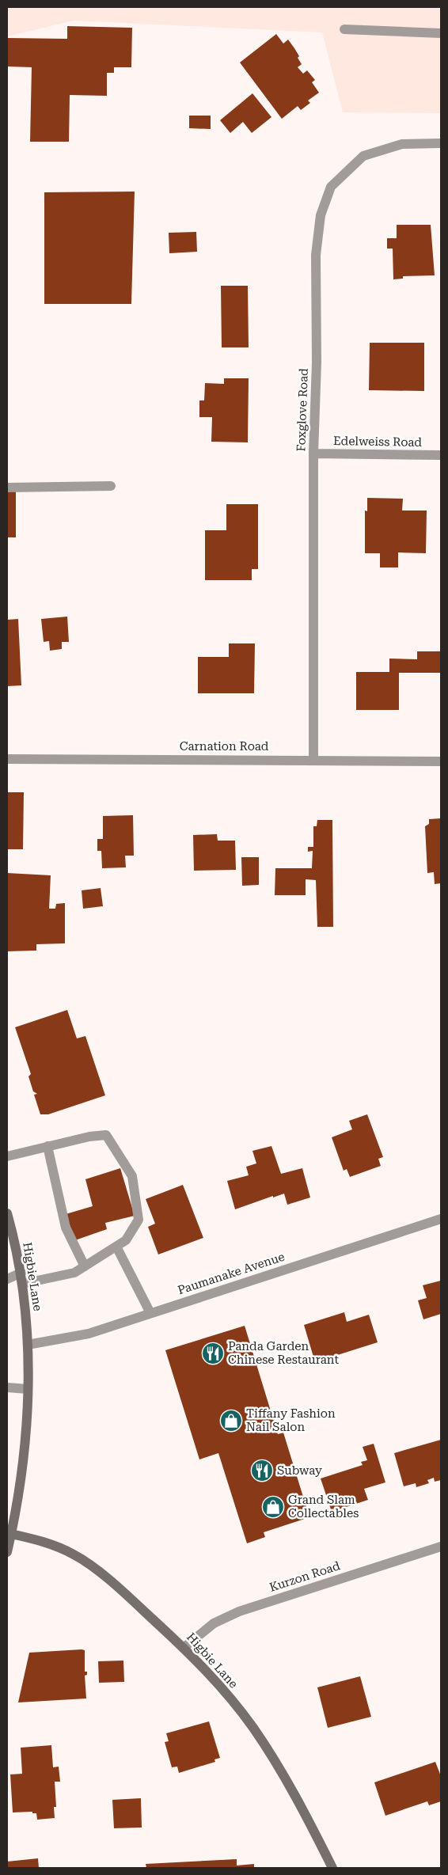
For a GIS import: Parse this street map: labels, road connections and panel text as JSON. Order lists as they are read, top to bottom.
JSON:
{
  "streets": {
    "street": [
      "Foxglove Road",
      "Edelweiss Road",
      "Carnation Road",
      "Paumanake Avenue",
      "Higbie Lane",
      "Kurzon Road"
    ]
  },
  "crossings": [
    ["Foxglove Road", "Edelweiss Road"],
    ["Foxglove Road", "Carnation Road"],
    ["Paumanake Avenue", "Higbie Lane"],
    ["Higbie Lane", "Kurzon Road"]
  ],
  "places": {
    "restaurant": ["Panda Garden Chinese Restaurant", "Subway"],
    "shop": ["Tiffany Fashion Nail Salon", "Grand Slam Collectables"]
  }
}
